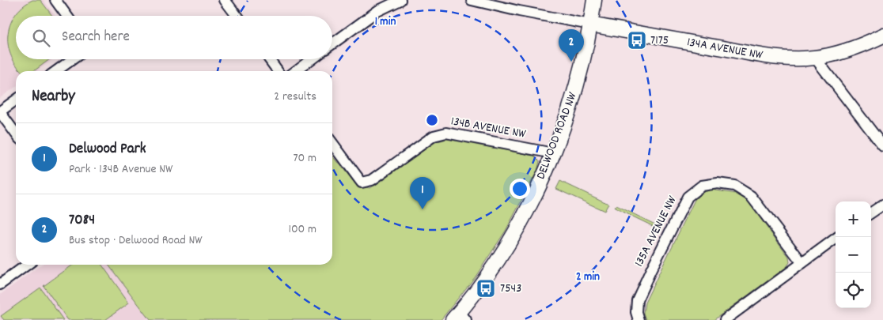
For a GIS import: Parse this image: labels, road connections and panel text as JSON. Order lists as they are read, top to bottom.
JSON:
{
  "streets": {
    "street": [
      "134A AVENUE NW",
      "134B AVENUE NW",
      "DELWOOD ROAD NW",
      "135A AVENUE NW"
    ]
  },
  "crossings": [
    ["134A AVENUE NW", "DELWOOD ROAD NW"],
    ["134B AVENUE NW", "DELWOOD ROAD NW"]
  ],
  "places": {
    "bus stop": ["7175", "7543"]
  },
  "page": {
    "search": "Search here",
    "pins": ["2", "1"],
    "heading": ["Nearby", "2 results"],
    "list": [
      {
        "mark": "1",
        "name": "Delwood Park",
        "note": "Park · 134B Avenue NW",
        "value": "70 m"
      },
      {
        "mark": "2",
        "name": "7084",
        "note": "Bus stop · Delwood Road NW",
        "value": "100 m"
      }
    ],
    "map_buttons": ["+", "−"]
  },
  "rings": ["1 min", "2 min"]
}
